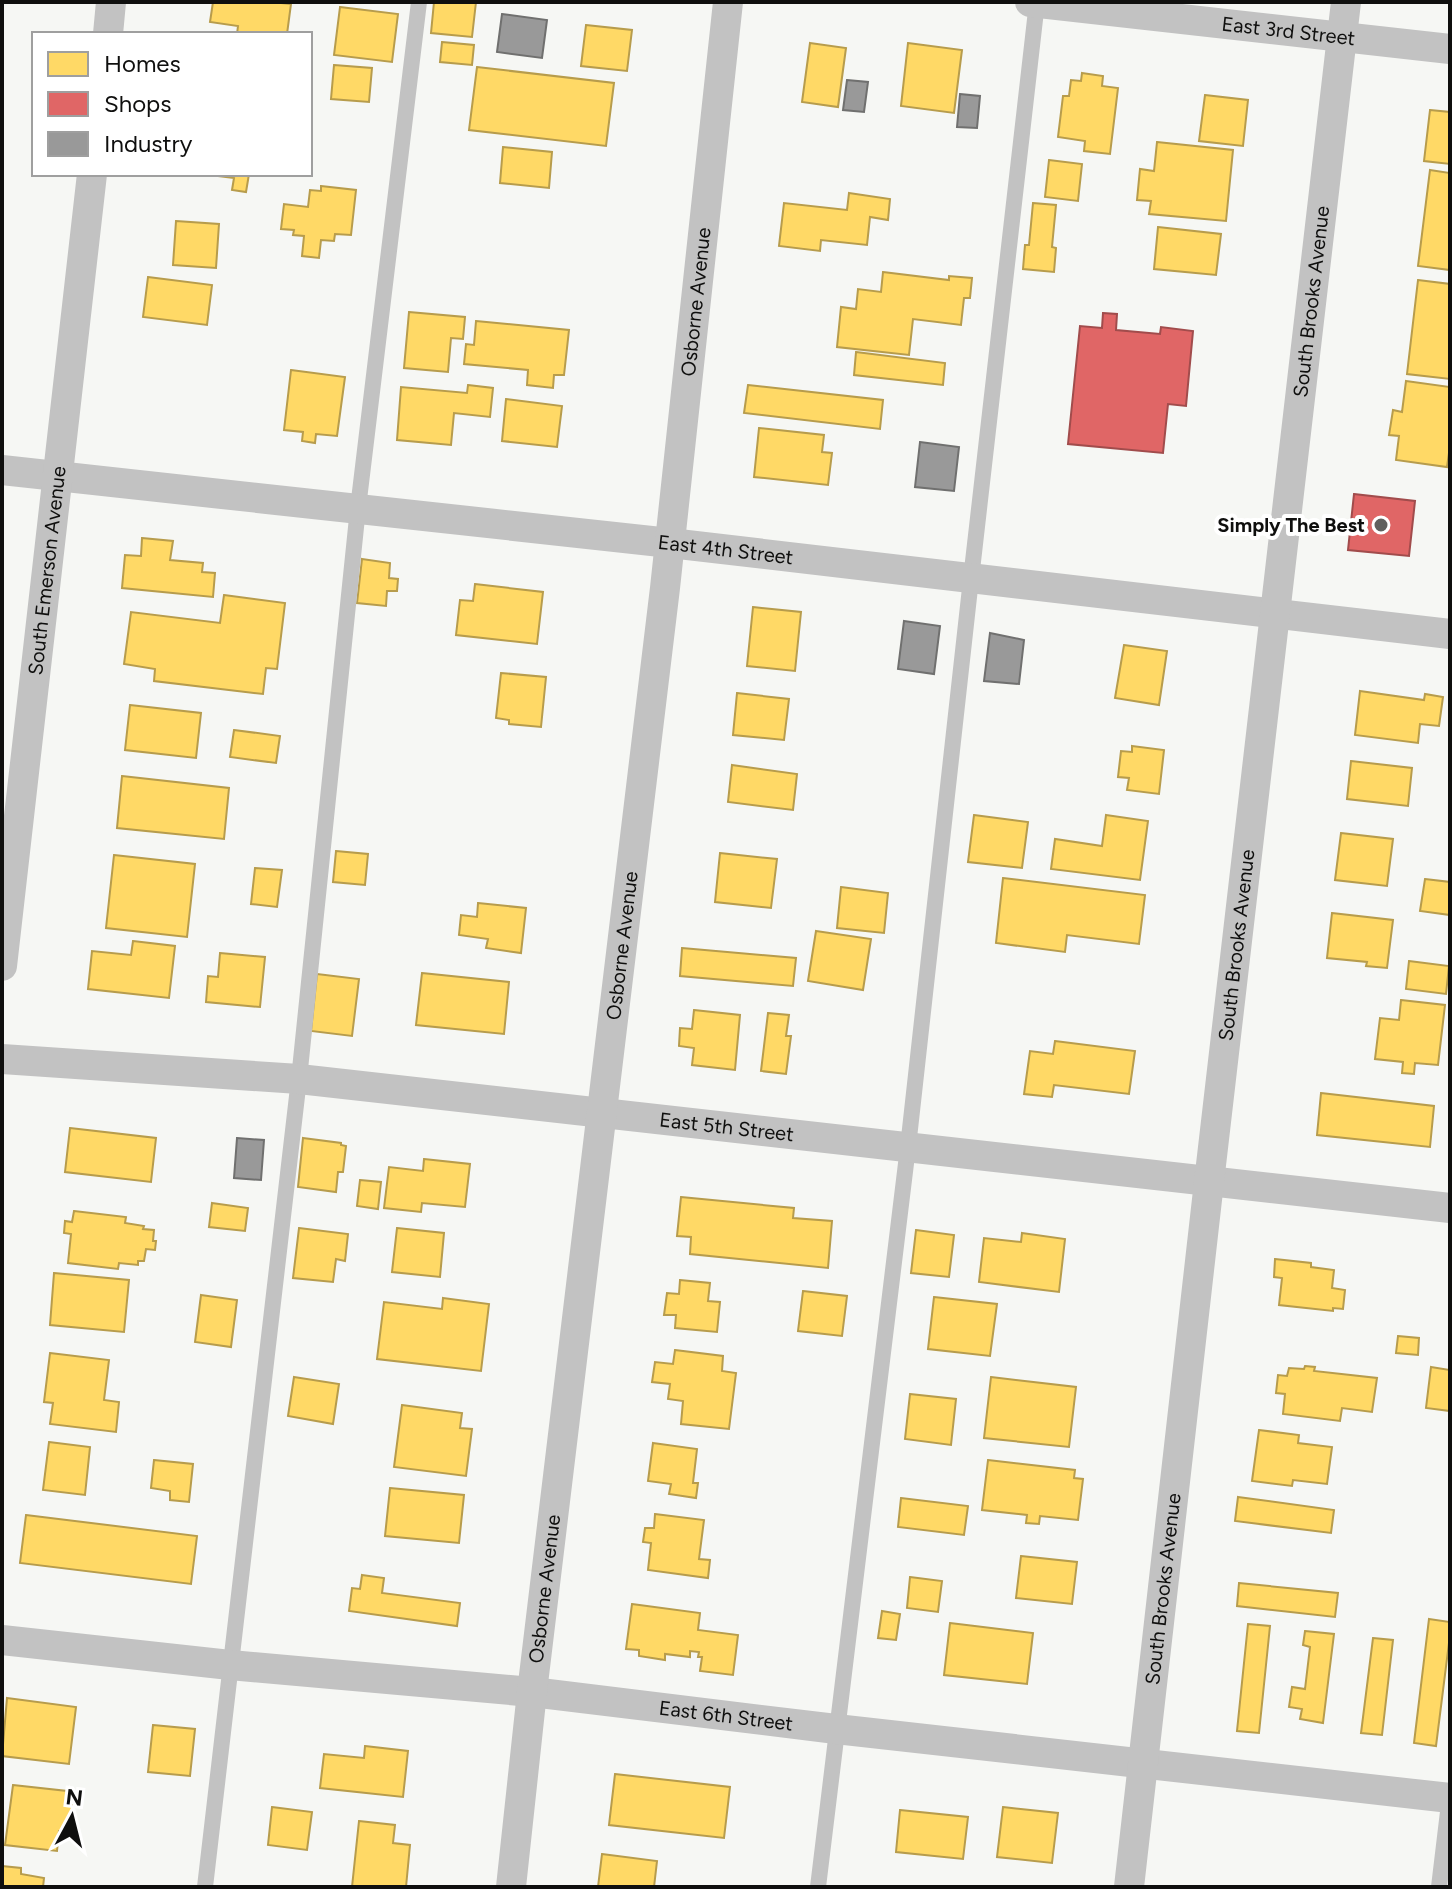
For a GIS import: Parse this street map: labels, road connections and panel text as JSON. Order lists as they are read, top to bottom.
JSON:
{
  "streets": {
    "street": [
      "East 3rd Street",
      "Osborne Avenue",
      "South Brooks Avenue",
      "East 4th Street",
      "South Emerson Avenue",
      "East 5th Street",
      "East 6th Street"
    ]
  },
  "crossings": [
    ["East 3rd Street", "South Brooks Avenue"],
    ["Osborne Avenue", "East 4th Street"],
    ["Osborne Avenue", "East 5th Street"],
    ["Osborne Avenue", "East 6th Street"],
    ["South Brooks Avenue", "East 4th Street"],
    ["South Brooks Avenue", "East 5th Street"],
    ["South Brooks Avenue", "East 6th Street"],
    ["East 4th Street", "South Emerson Avenue"]
  ],
  "places": ["Simply The Best"],
  "legend": ["Homes", "Shops", "Industry"],
  "north": "top"
}
